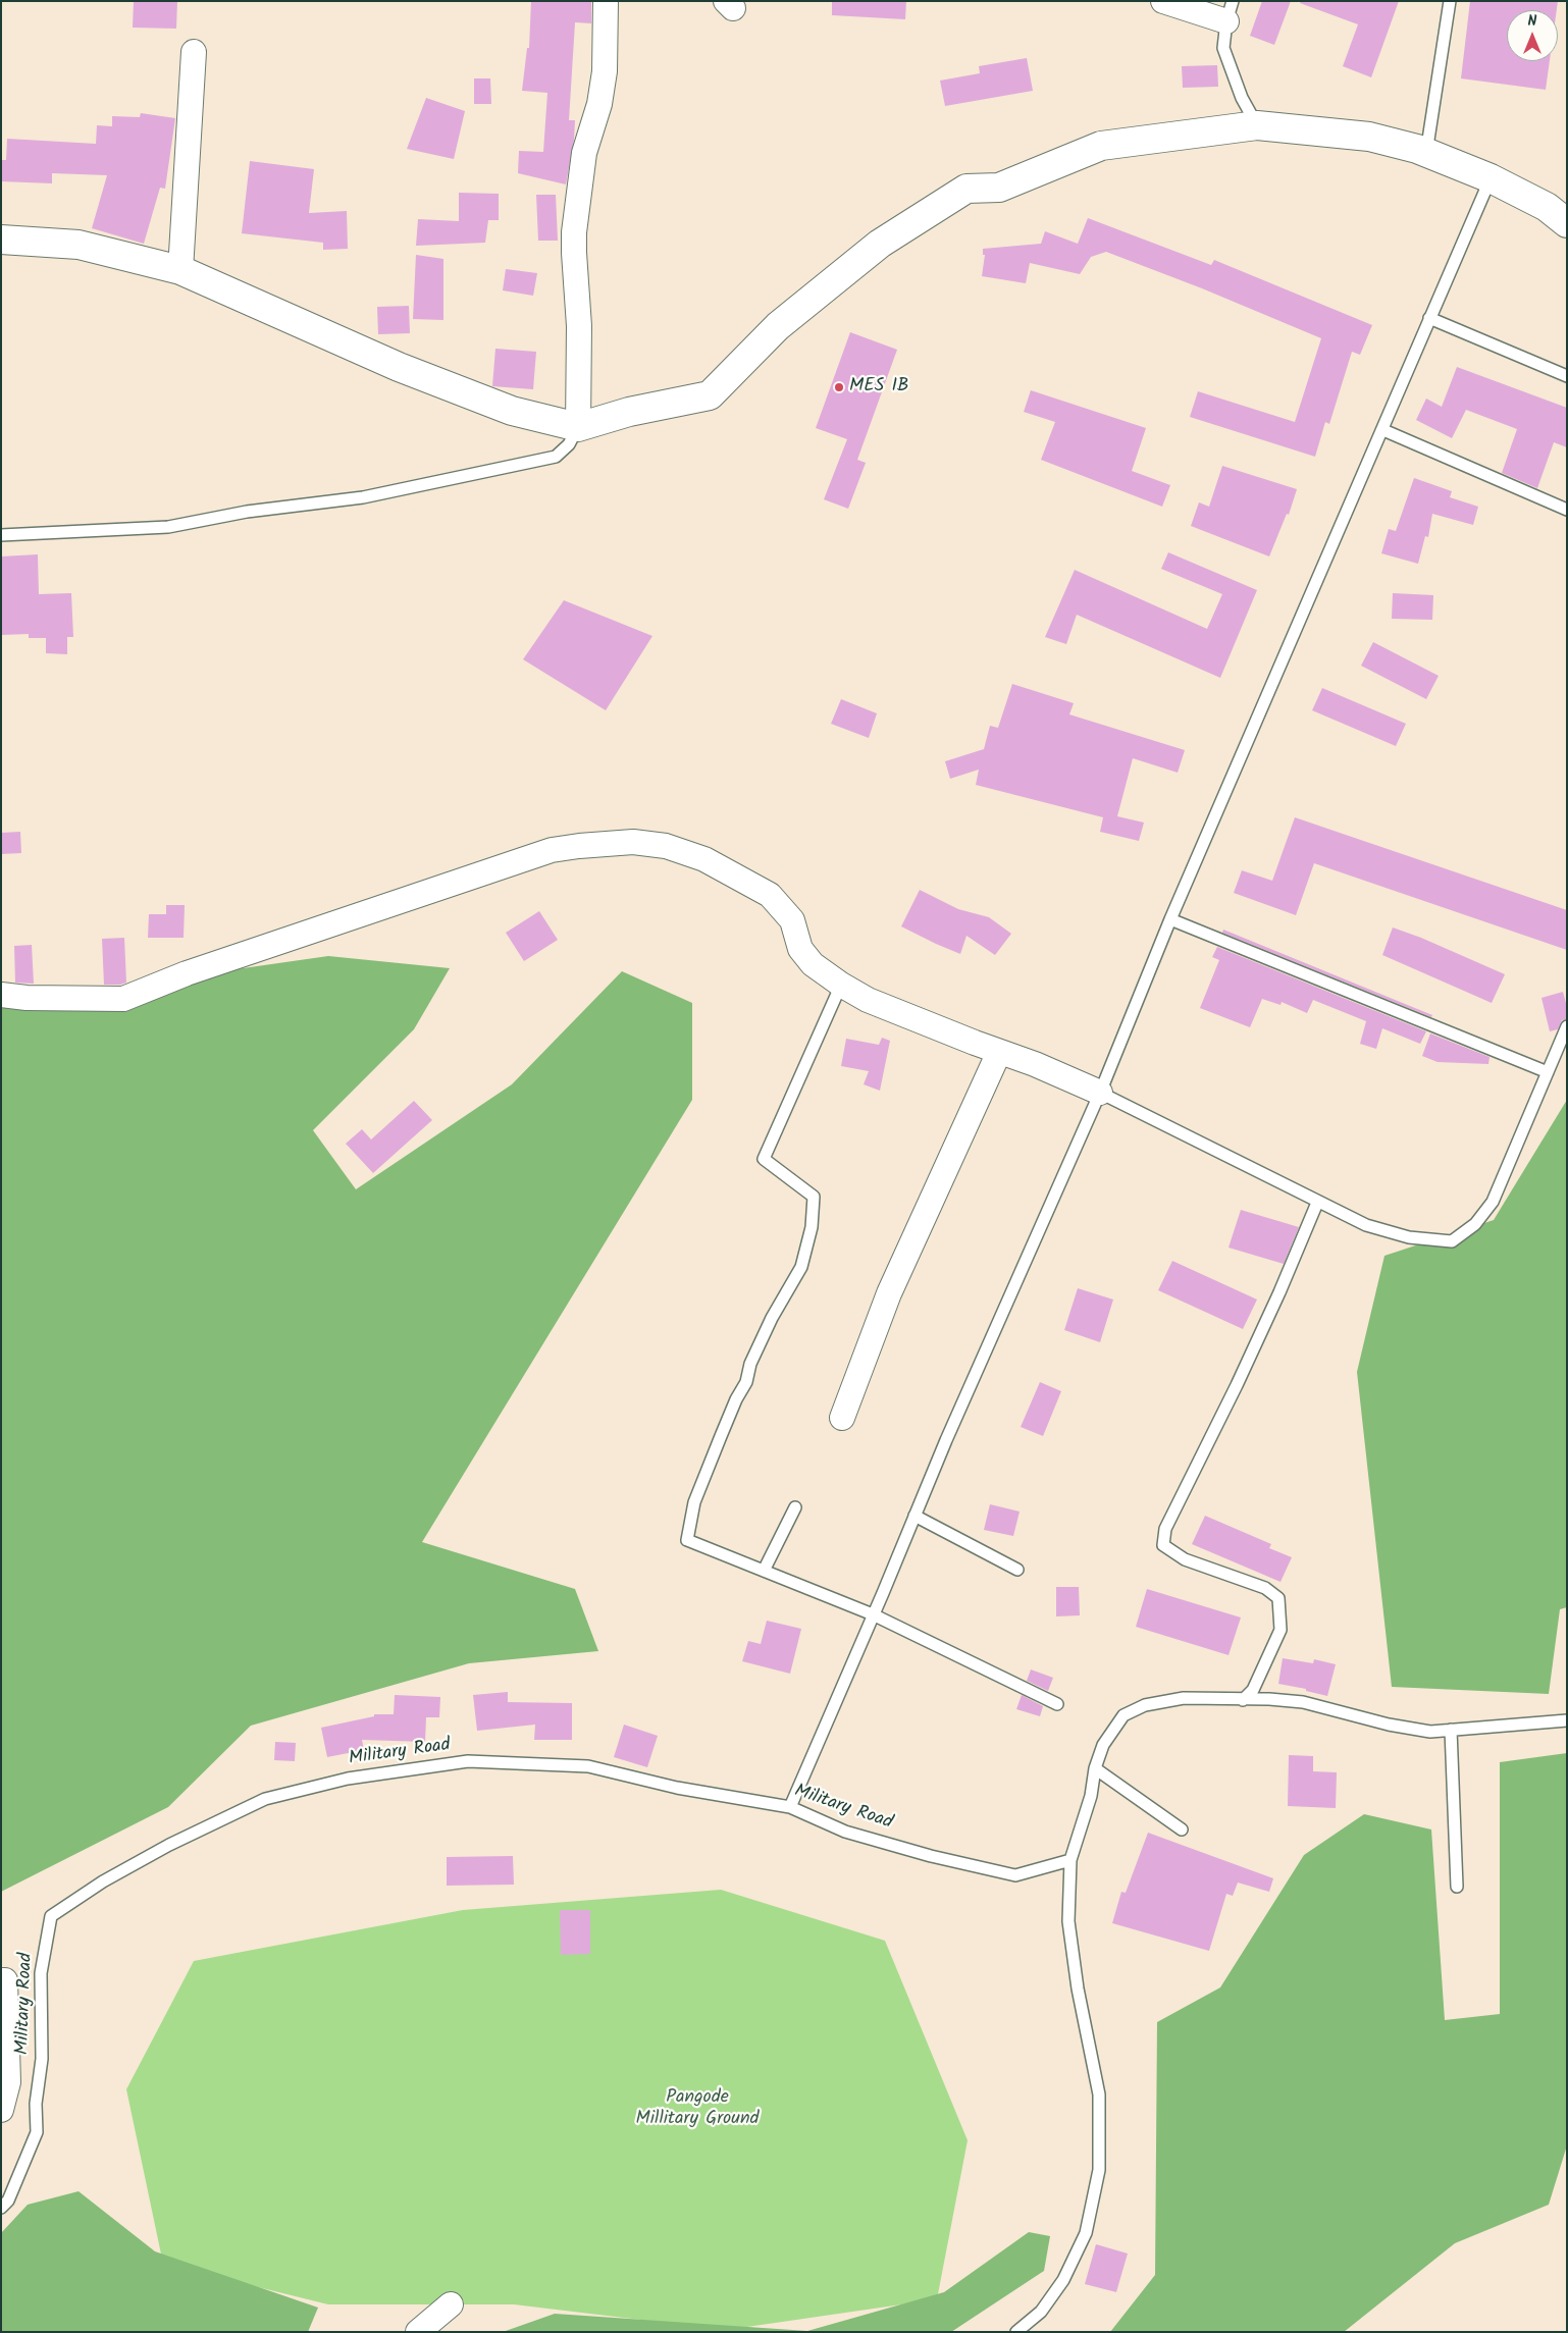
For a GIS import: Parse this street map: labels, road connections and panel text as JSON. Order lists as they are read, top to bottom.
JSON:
{
  "streets": {
    "lane": ["Military Road"]
  },
  "parks": ["Pangode Millitary Ground"],
  "places": ["MES IB"],
  "north": "top"
}
